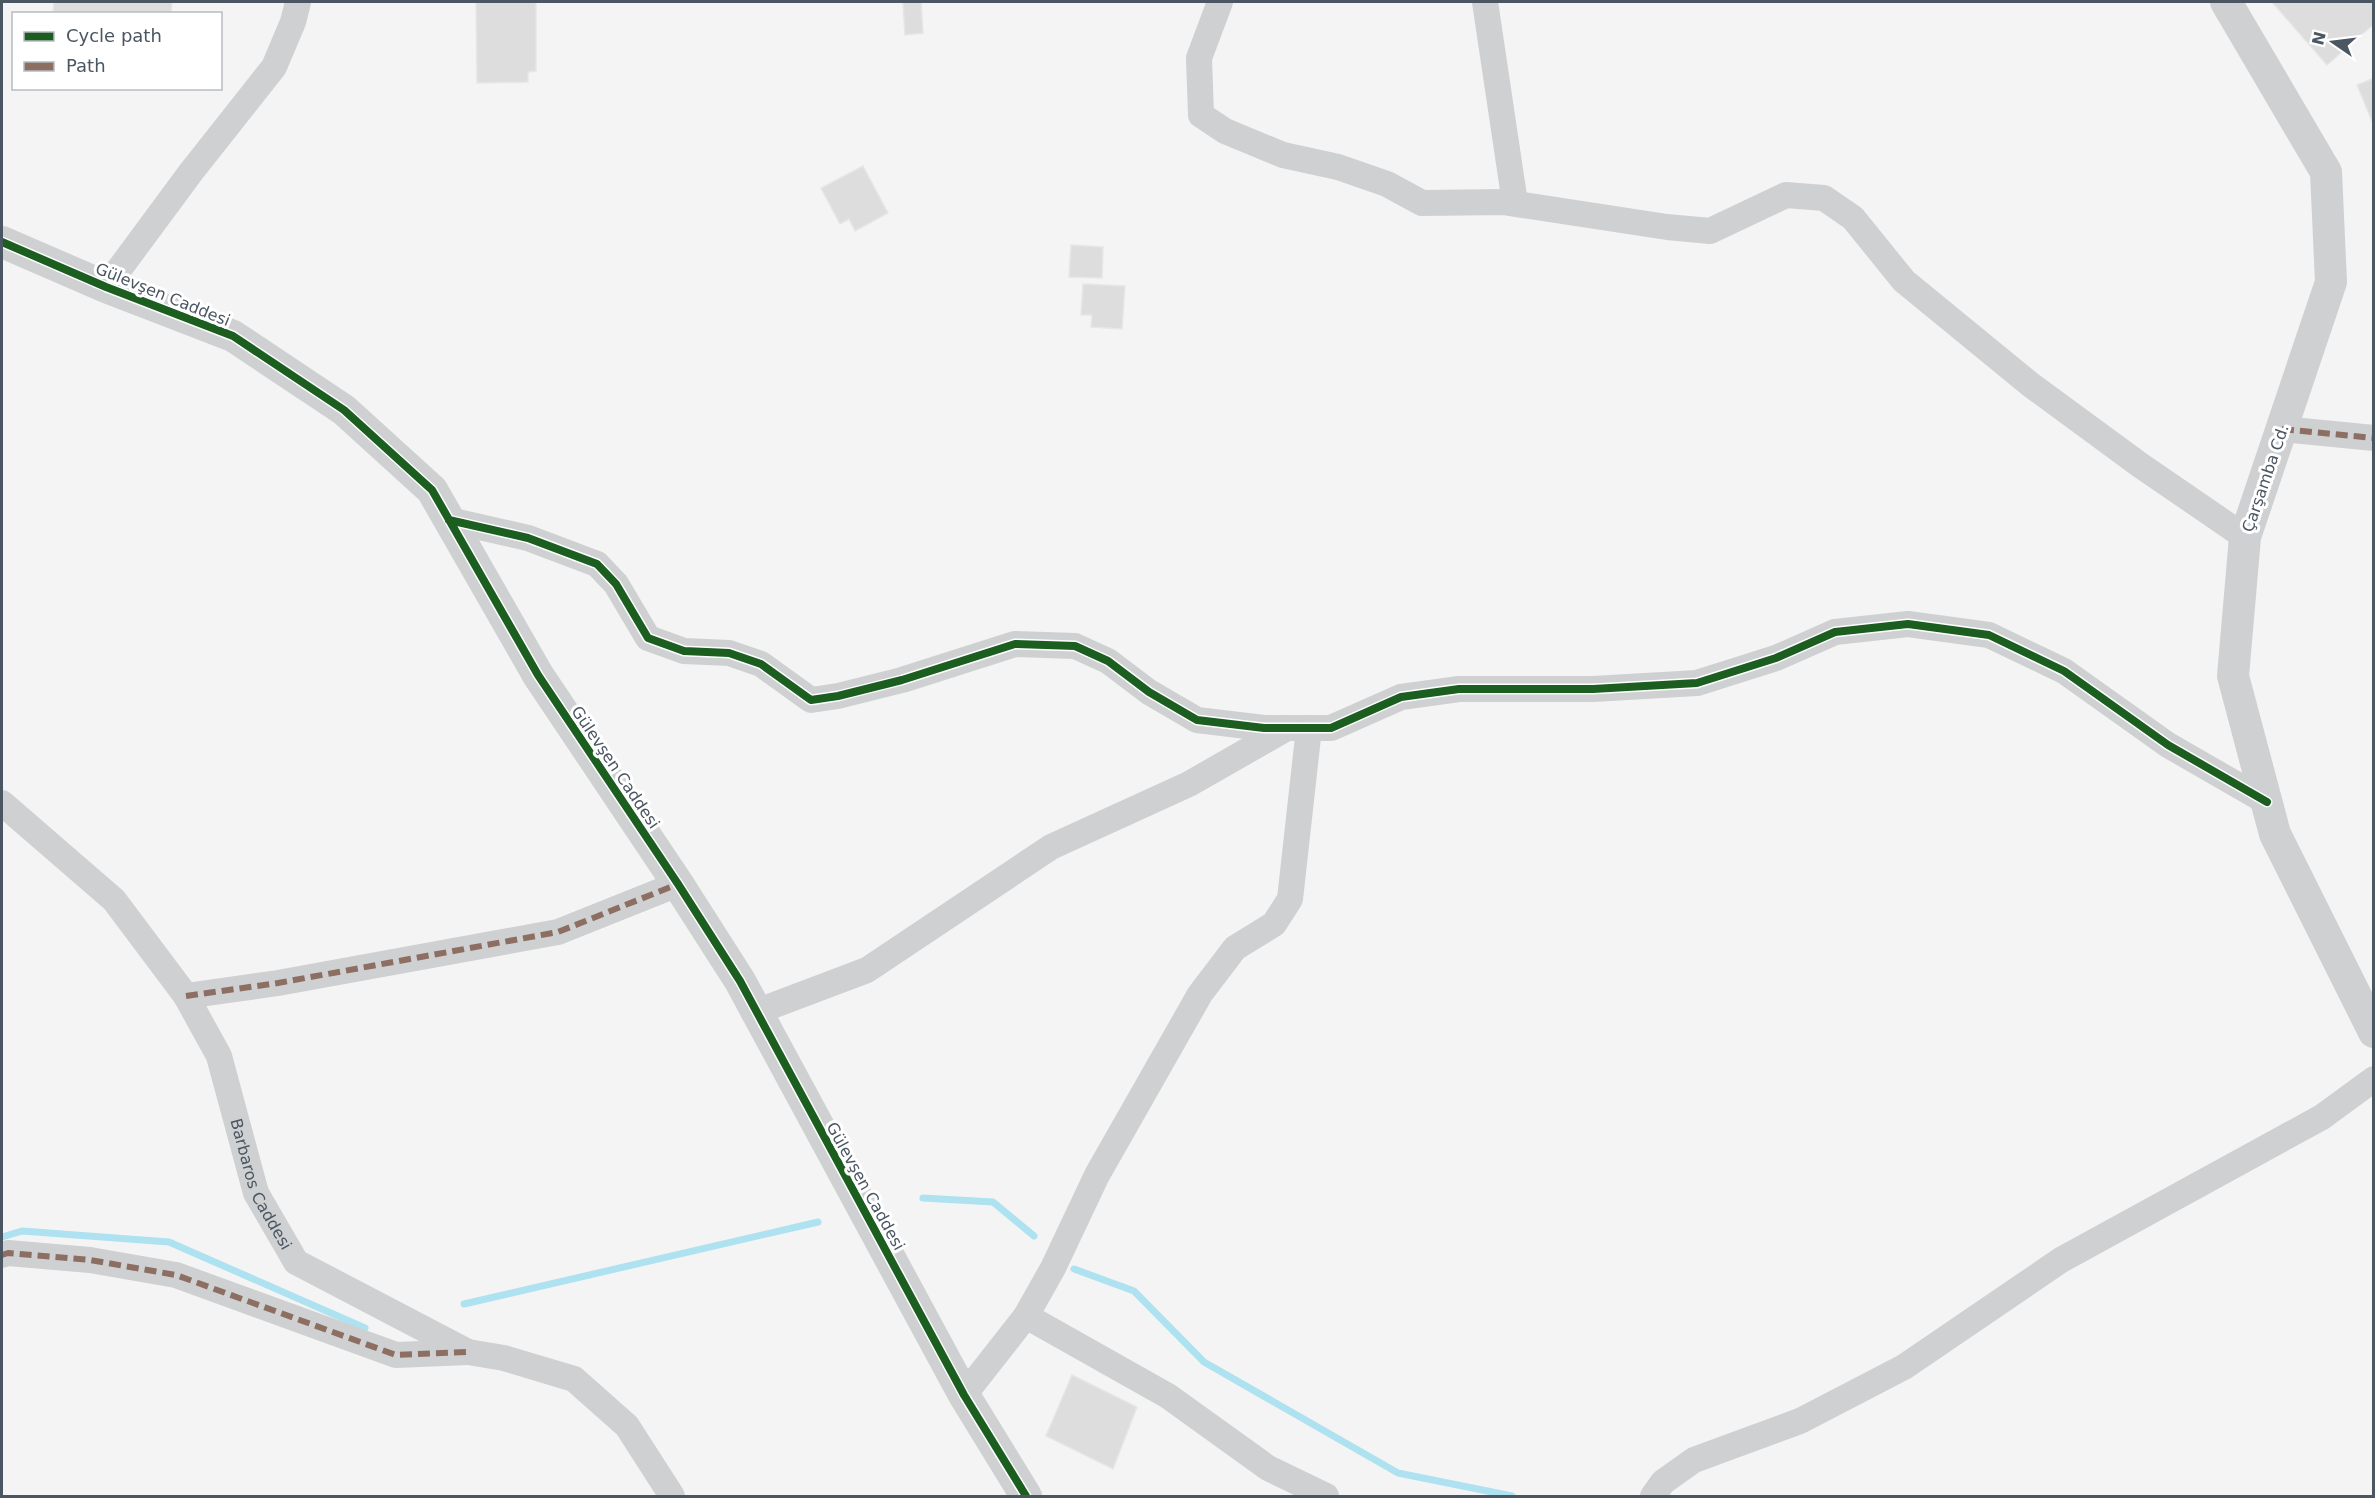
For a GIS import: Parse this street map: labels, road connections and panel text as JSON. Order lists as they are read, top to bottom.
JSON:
{
  "streets": {
    "street": ["Gülevşen Caddesi", "Çarşamba Cd.", "Barbaros Caddesi"]
  },
  "legend": ["Cycle path", "Path"],
  "north": "left"
}
